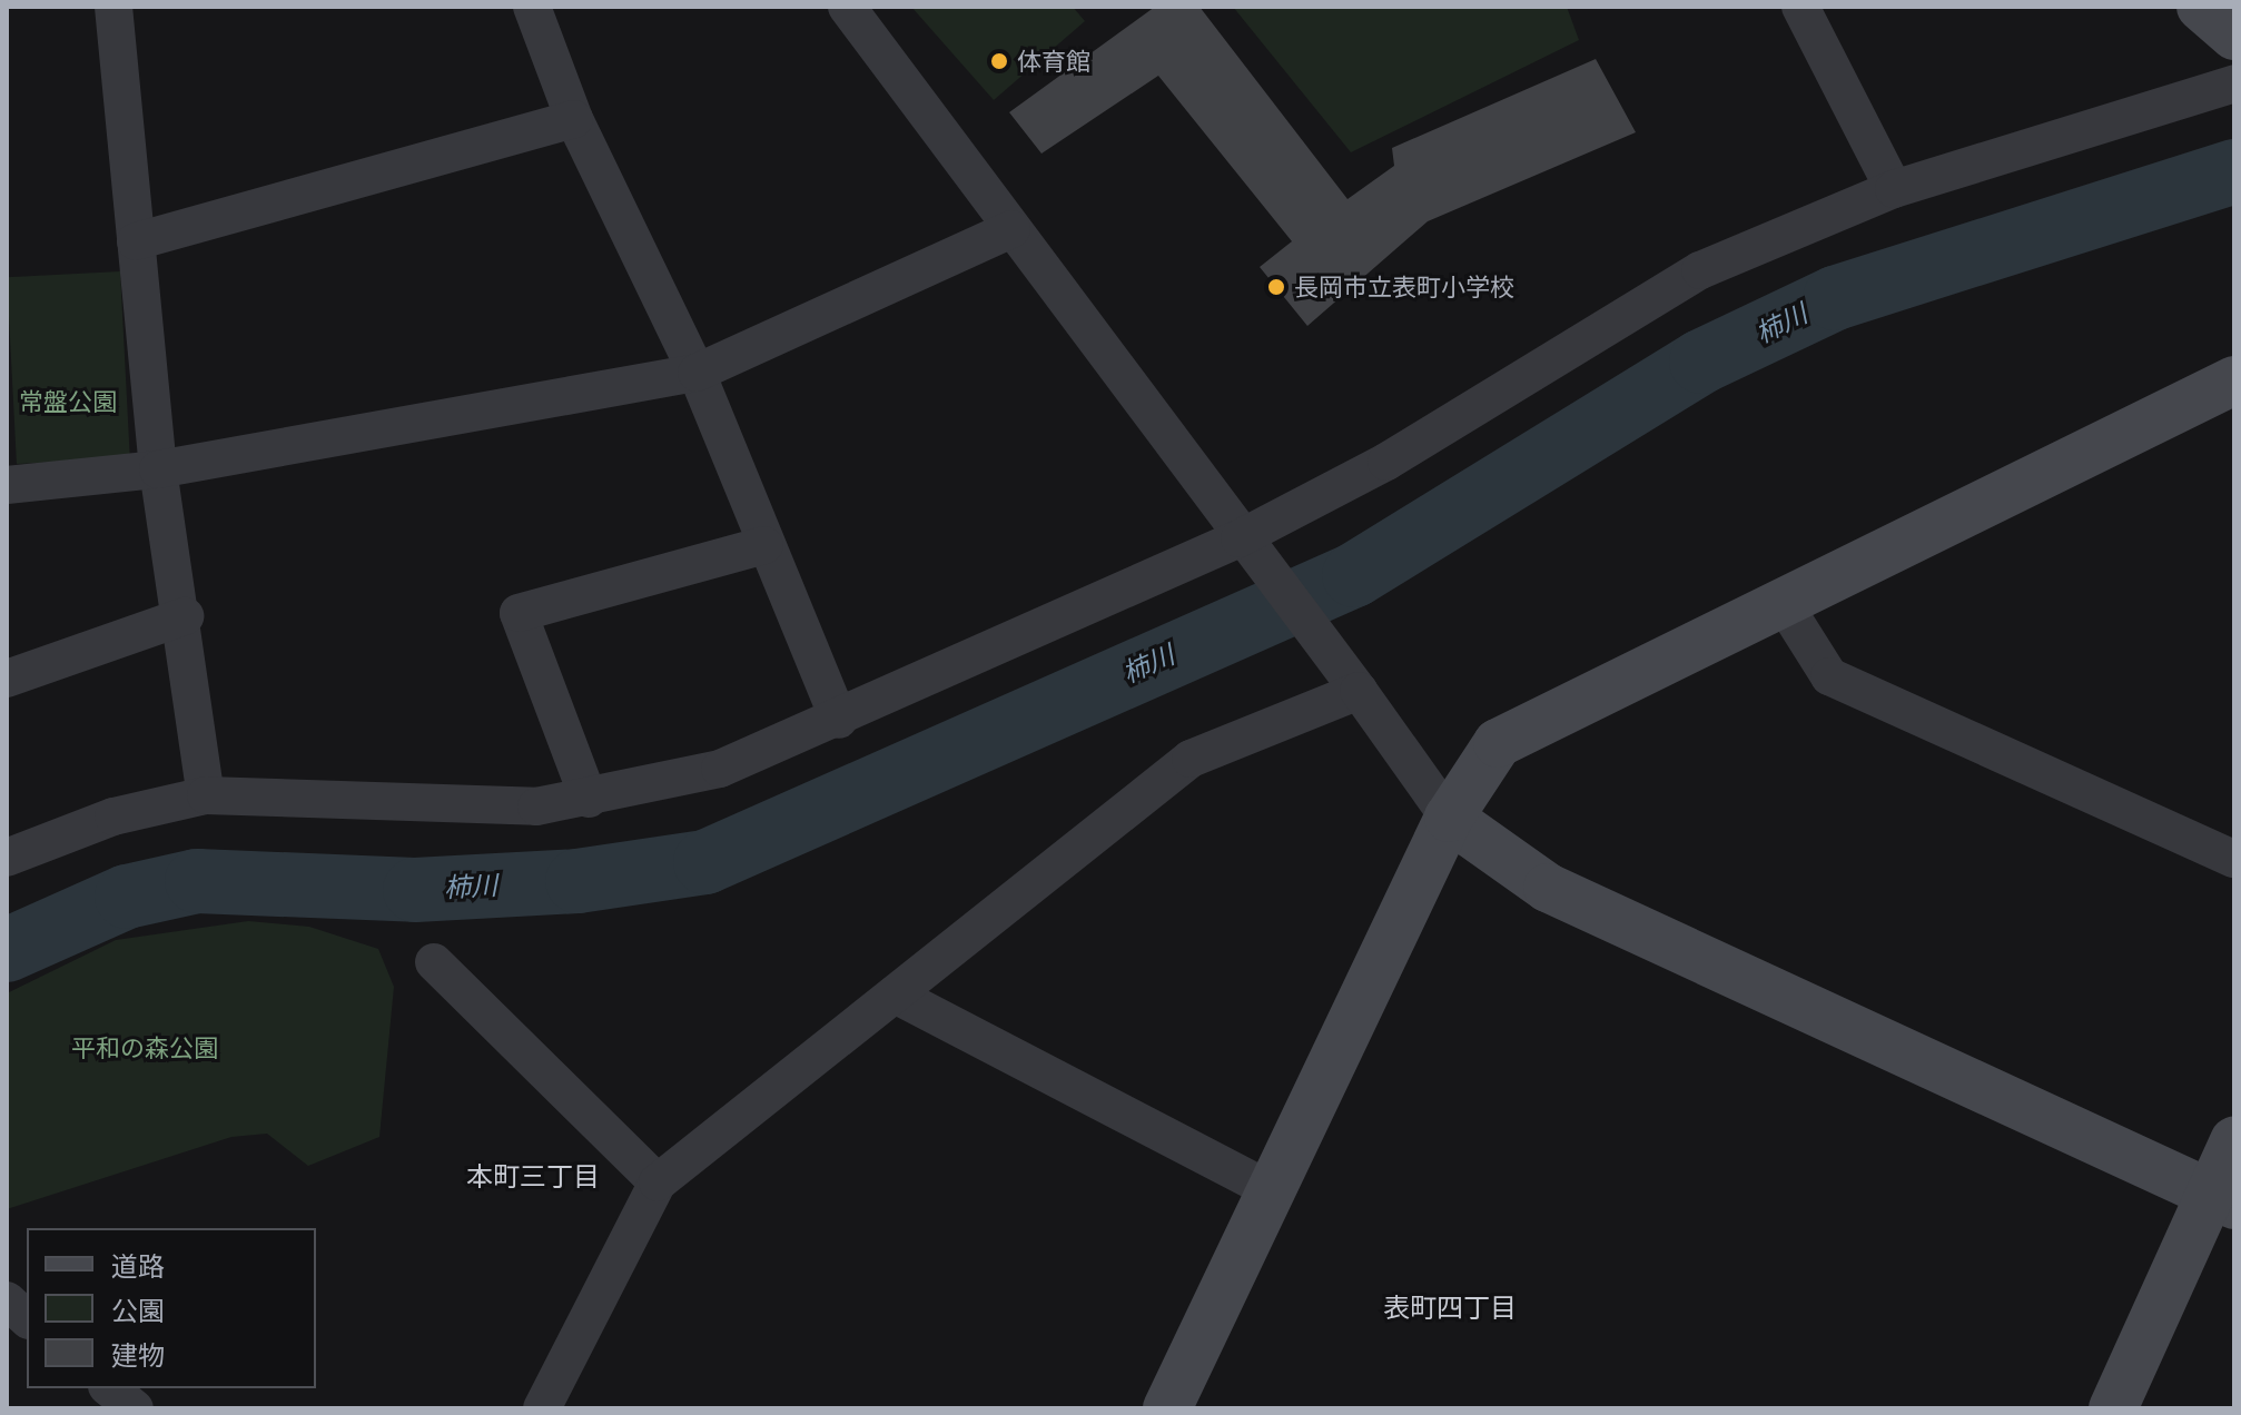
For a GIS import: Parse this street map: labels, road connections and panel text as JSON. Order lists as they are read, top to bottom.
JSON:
{
  "districts": ["本町三丁目", "表町四丁目"],
  "water": ["柿川"],
  "parks": ["常盤公園", "平和の森公園"],
  "places": ["体育館", "長岡市立表町小学校"],
  "legend": ["道路", "公園", "建物"]
}
